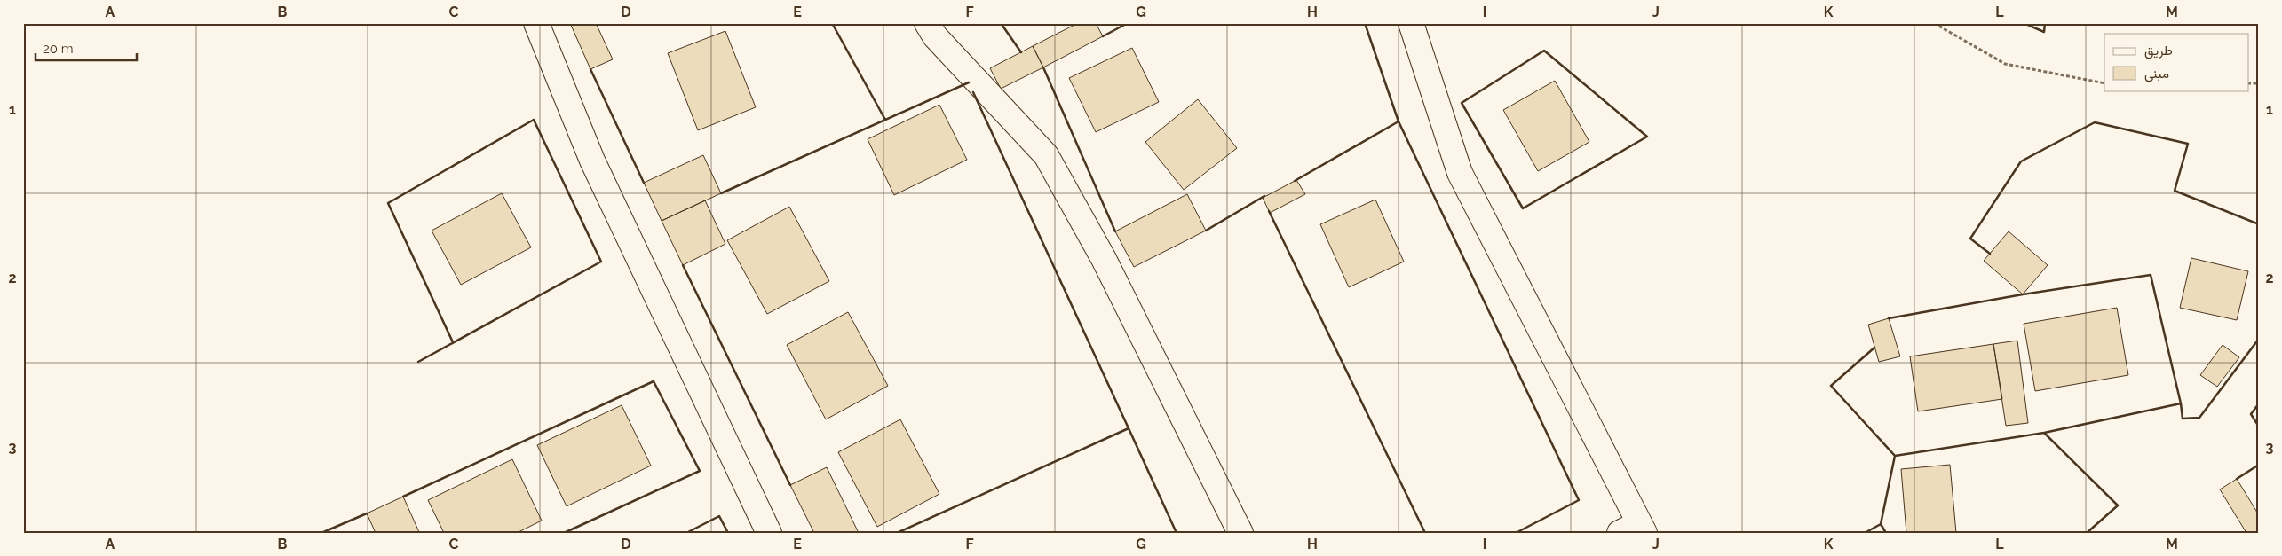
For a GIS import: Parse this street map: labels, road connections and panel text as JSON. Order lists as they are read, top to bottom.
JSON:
{
  "legend": ["طريق", "مبنى"],
  "scale_bar": "20 m",
  "grid": {
    "columns": [
      "A",
      "B",
      "C",
      "D",
      "E",
      "F",
      "G",
      "H",
      "I",
      "J",
      "K",
      "L",
      "M"
    ],
    "rows": ["1", "2", "3"]
  }
}
